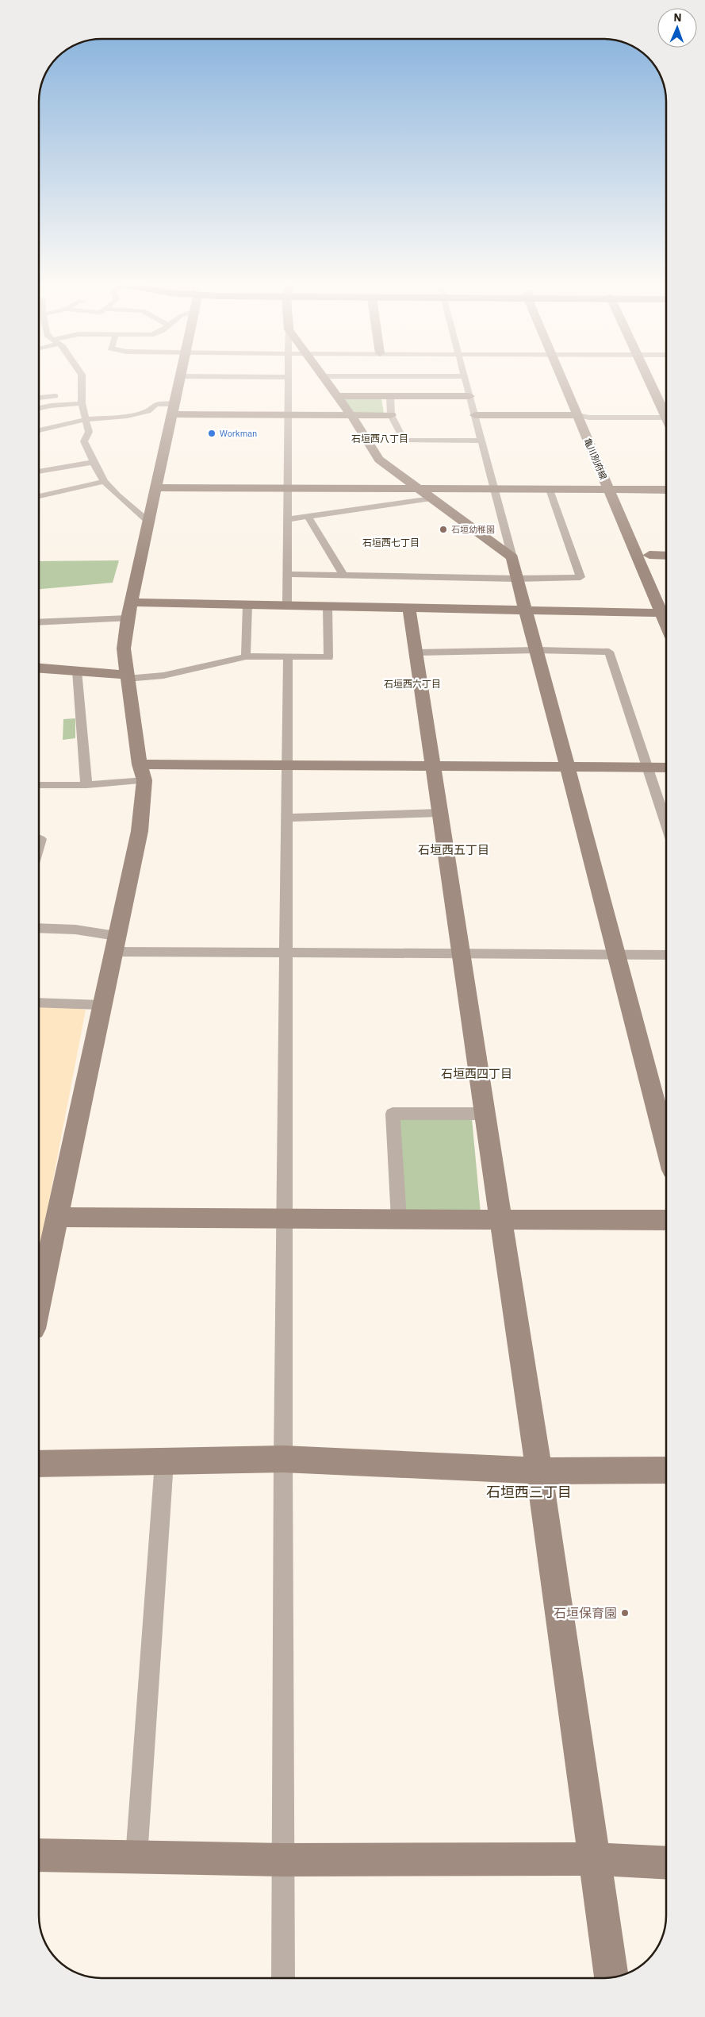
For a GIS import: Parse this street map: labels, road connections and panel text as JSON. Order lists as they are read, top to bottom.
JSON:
{
  "streets": {
    "street": ["亀川別府線"]
  },
  "districts": [
    "石垣西八丁目",
    "石垣西七丁目",
    "石垣西六丁目",
    "石垣西五丁目",
    "石垣西四丁目",
    "石垣西三丁目"
  ],
  "places": ["Workman", "石垣幼稚園", "石垣保育園"],
  "north": "top"
}
